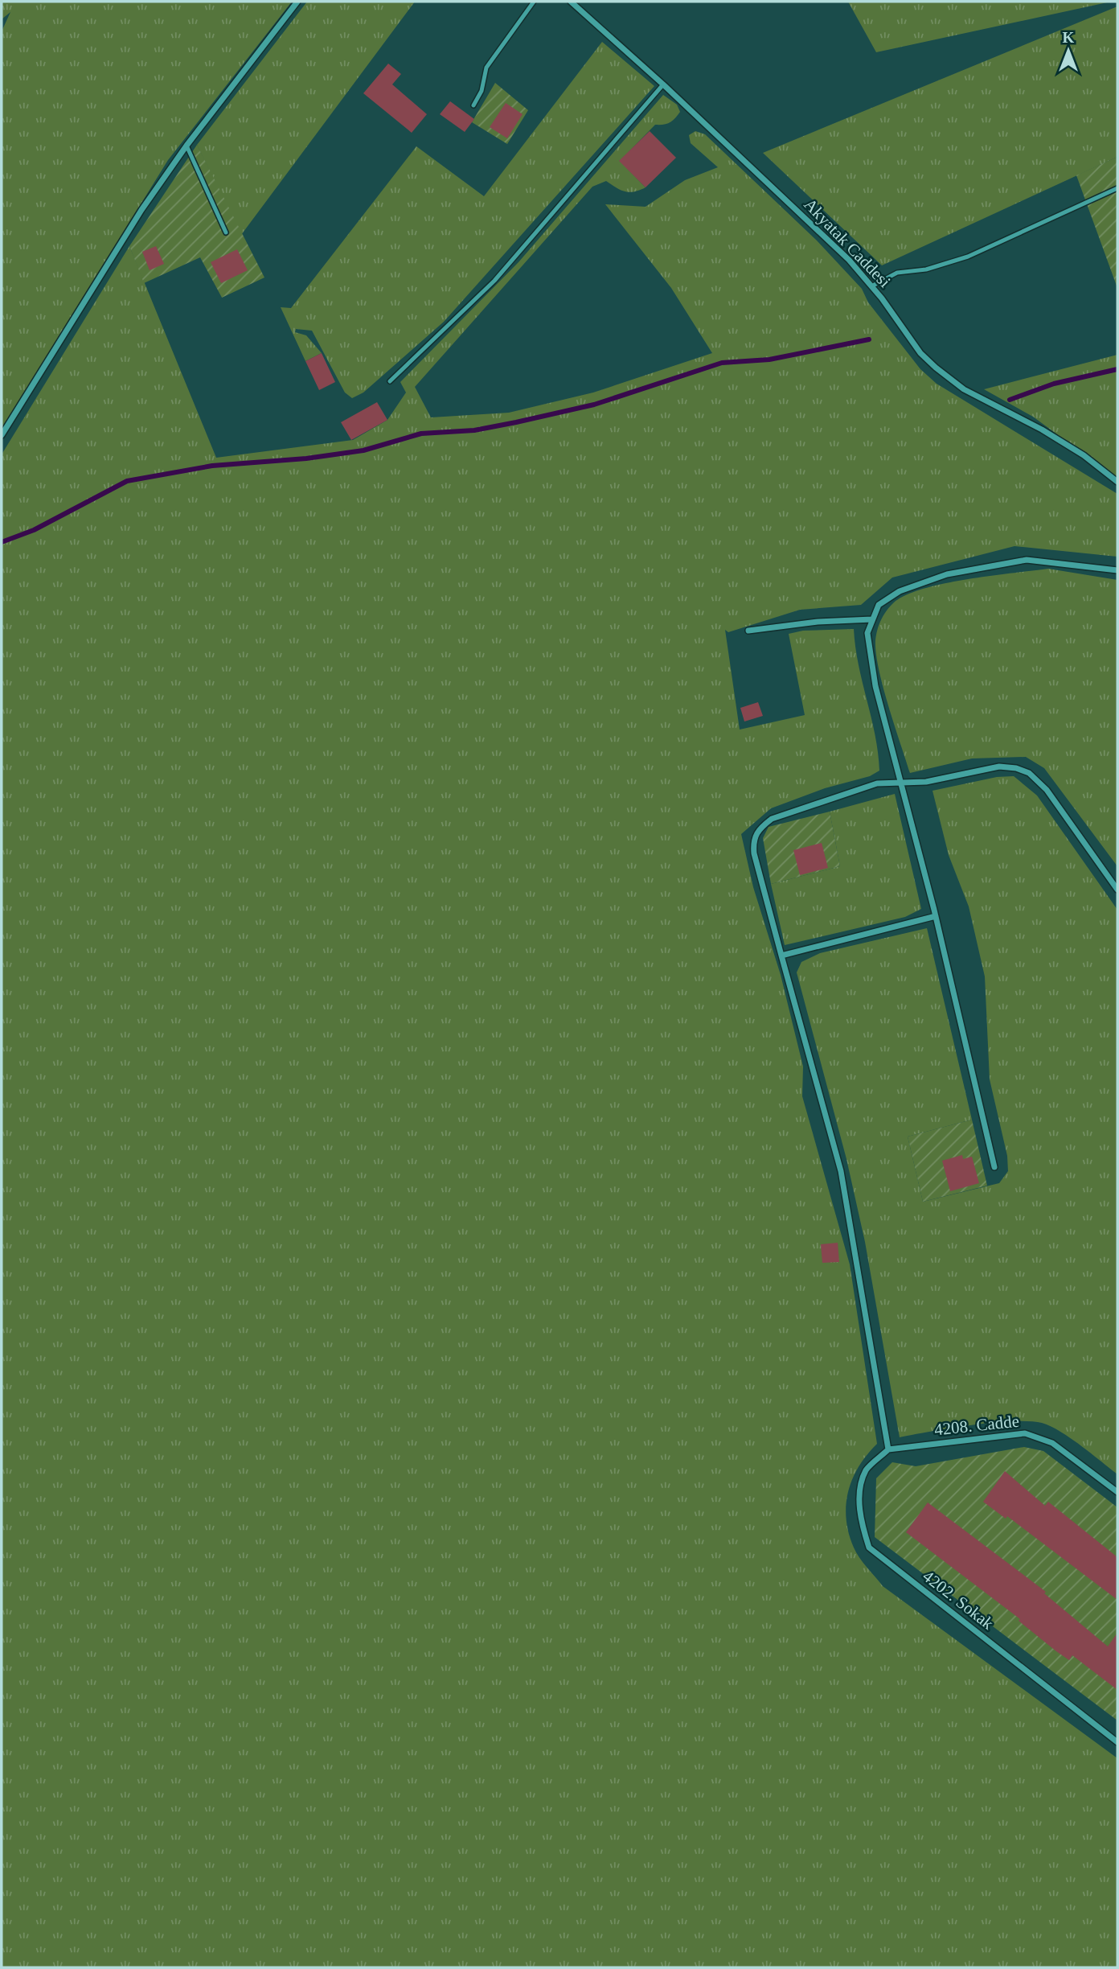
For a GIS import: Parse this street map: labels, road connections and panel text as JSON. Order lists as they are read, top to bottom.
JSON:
{
  "streets": {
    "street": ["Akyatak Caddesi", "4208. Cadde", "4202. Sokak"]
  },
  "crossings": [
    ["4208. Cadde", "4202. Sokak"]
  ],
  "north": "top"
}
